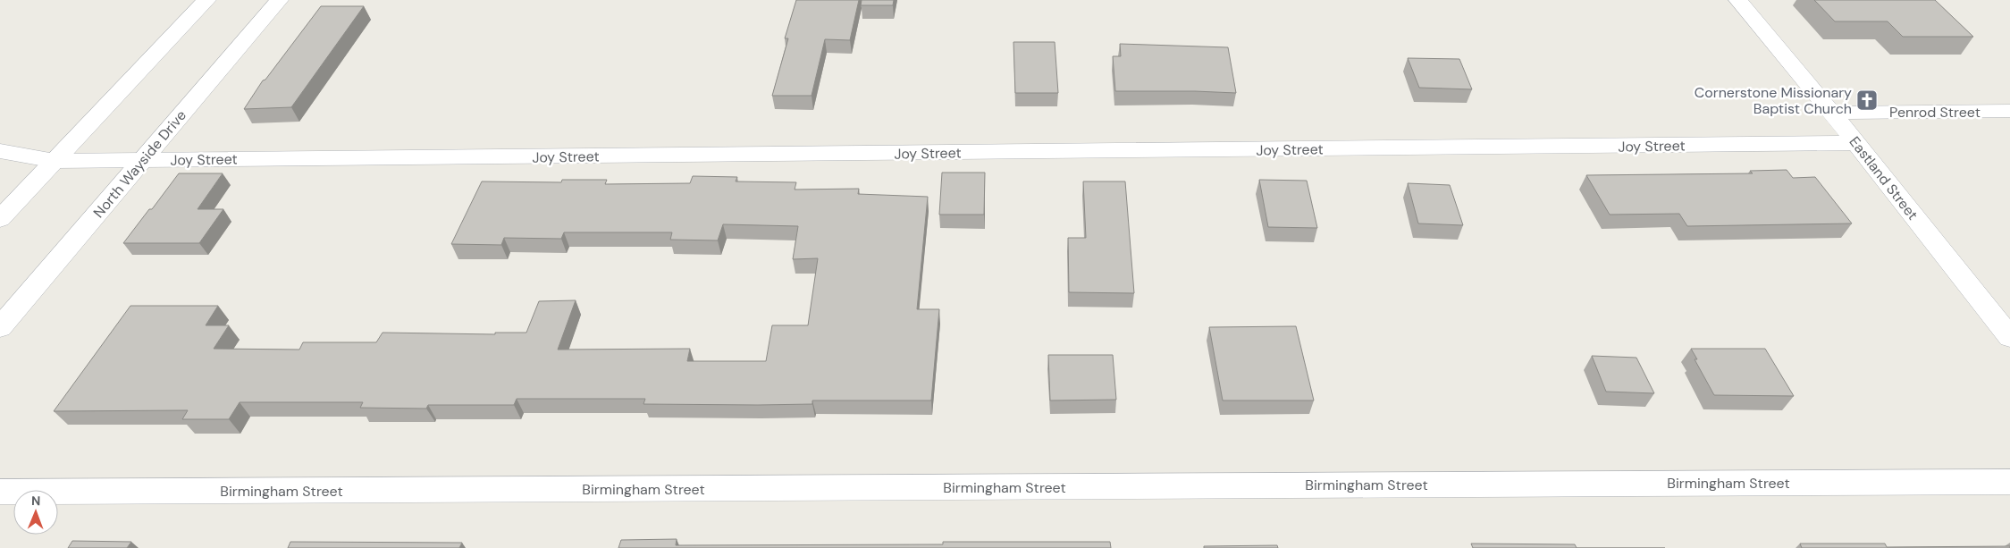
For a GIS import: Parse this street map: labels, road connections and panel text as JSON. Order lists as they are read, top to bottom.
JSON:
{
  "streets": {
    "street": [
      "Penrod Street",
      "Joy Street",
      "North Wayside Drive",
      "Eastland Street",
      "Birmingham Street"
    ]
  },
  "crossings": [
    ["Penrod Street", "Eastland Street"],
    ["Joy Street", "North Wayside Drive"],
    ["Joy Street", "Eastland Street"]
  ],
  "places": {
    "church": ["Cornerstone Missionary Baptist Church"]
  },
  "north": "top"
}
